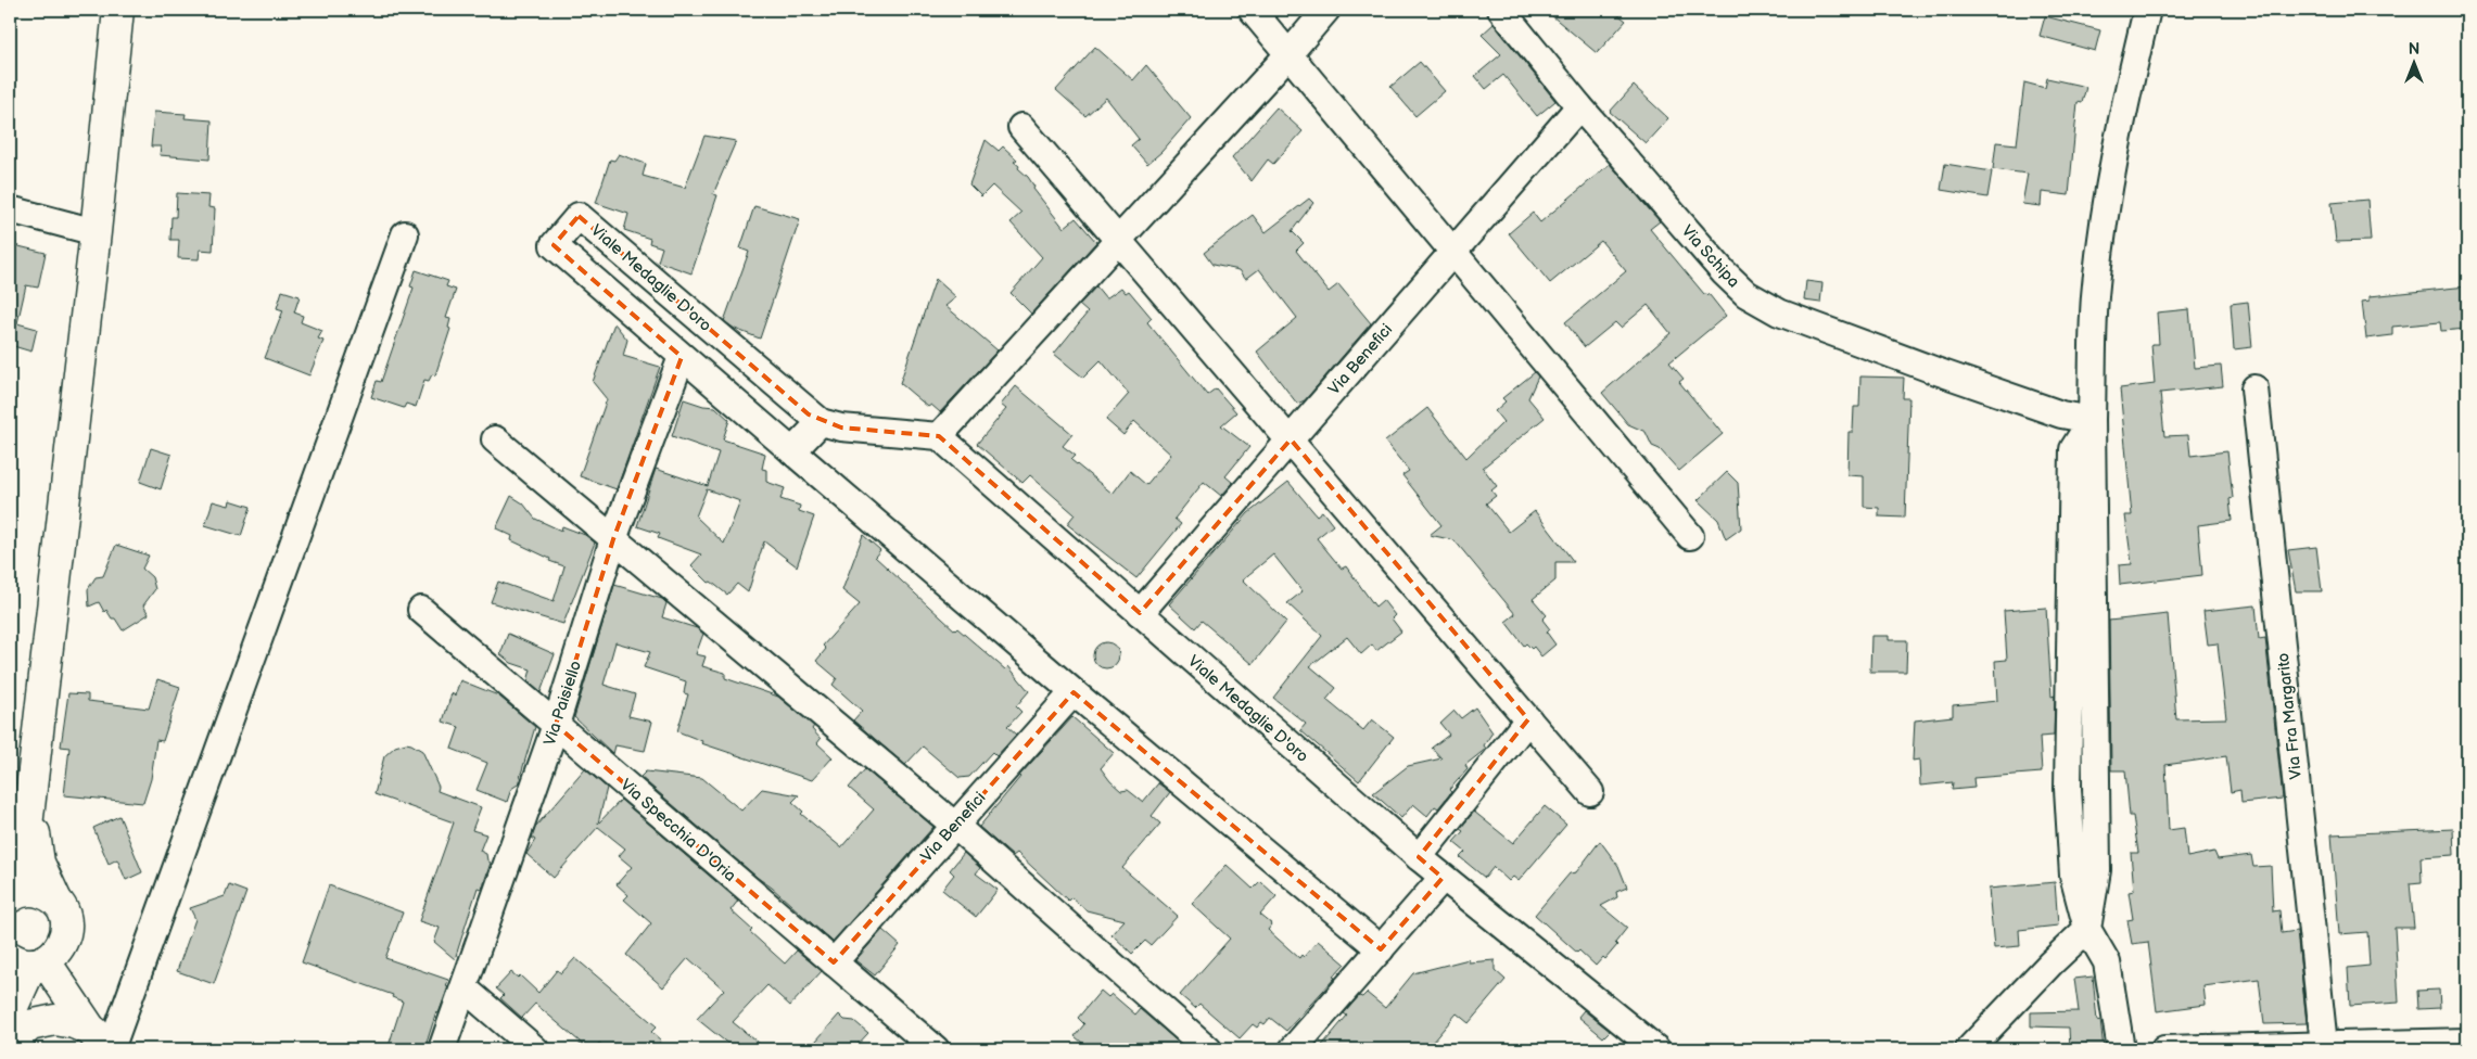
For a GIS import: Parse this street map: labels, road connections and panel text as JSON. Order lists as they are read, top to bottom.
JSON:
{
  "streets": {
    "street": [
      "Via Schipa",
      "Viale Medaglie D'oro",
      "Via Benefici",
      "Via Paisiello",
      "Via Fra Margarito",
      "Via Specchia D'Oria"
    ]
  },
  "crossings": [
    ["Via Schipa", "Via Benefici"],
    ["Viale Medaglie D'oro", "Via Benefici"],
    ["Viale Medaglie D'oro", "Via Paisiello"],
    ["Via Benefici", "Via Specchia D'Oria"],
    ["Via Paisiello", "Via Specchia D'Oria"]
  ],
  "north": "top"
}
